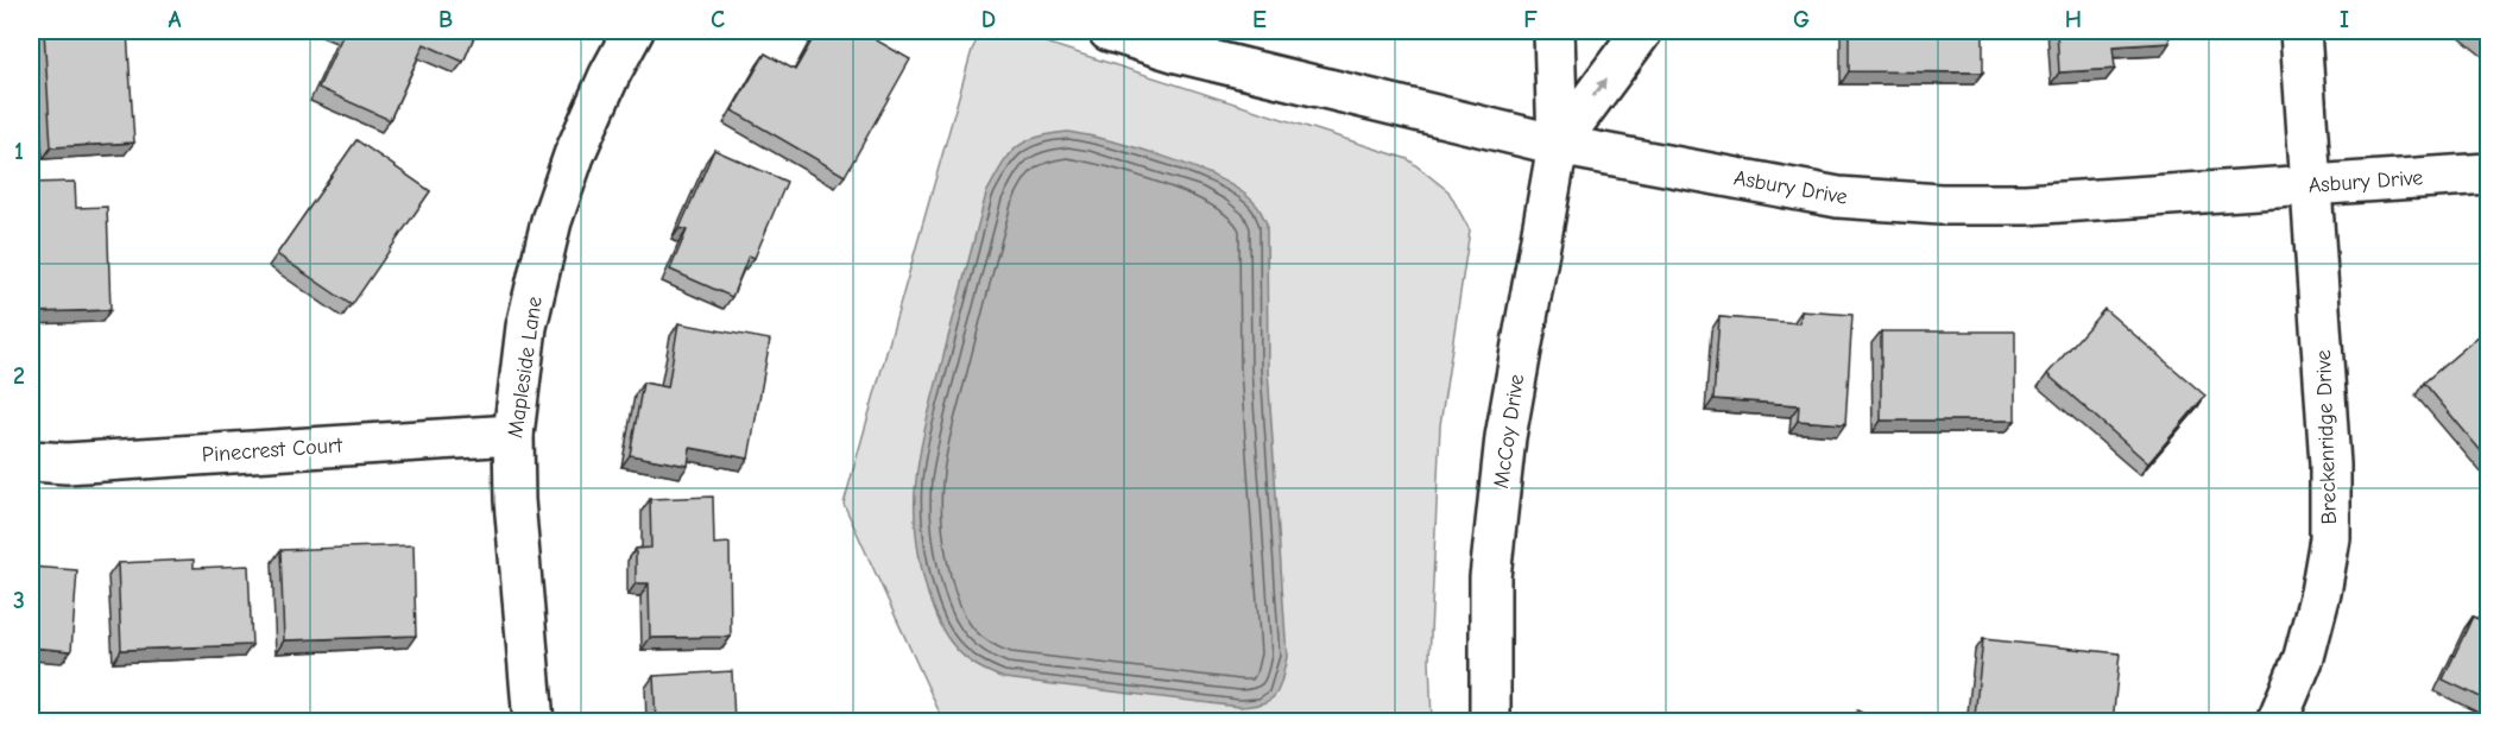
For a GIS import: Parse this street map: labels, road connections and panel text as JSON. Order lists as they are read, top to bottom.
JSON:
{
  "streets": {
    "street": [
      "Asbury Drive",
      "Mapleside Lane",
      "McCoy Drive",
      "Breckenridge Drive",
      "Pinecrest Court"
    ]
  },
  "crossings": [
    ["Asbury Drive", "McCoy Drive"],
    ["Asbury Drive", "Breckenridge Drive"],
    ["Mapleside Lane", "Pinecrest Court"]
  ],
  "grid": {
    "columns": [
      "A",
      "B",
      "C",
      "D",
      "E",
      "F",
      "G",
      "H",
      "I"
    ],
    "rows": ["1", "2", "3"]
  }
}
